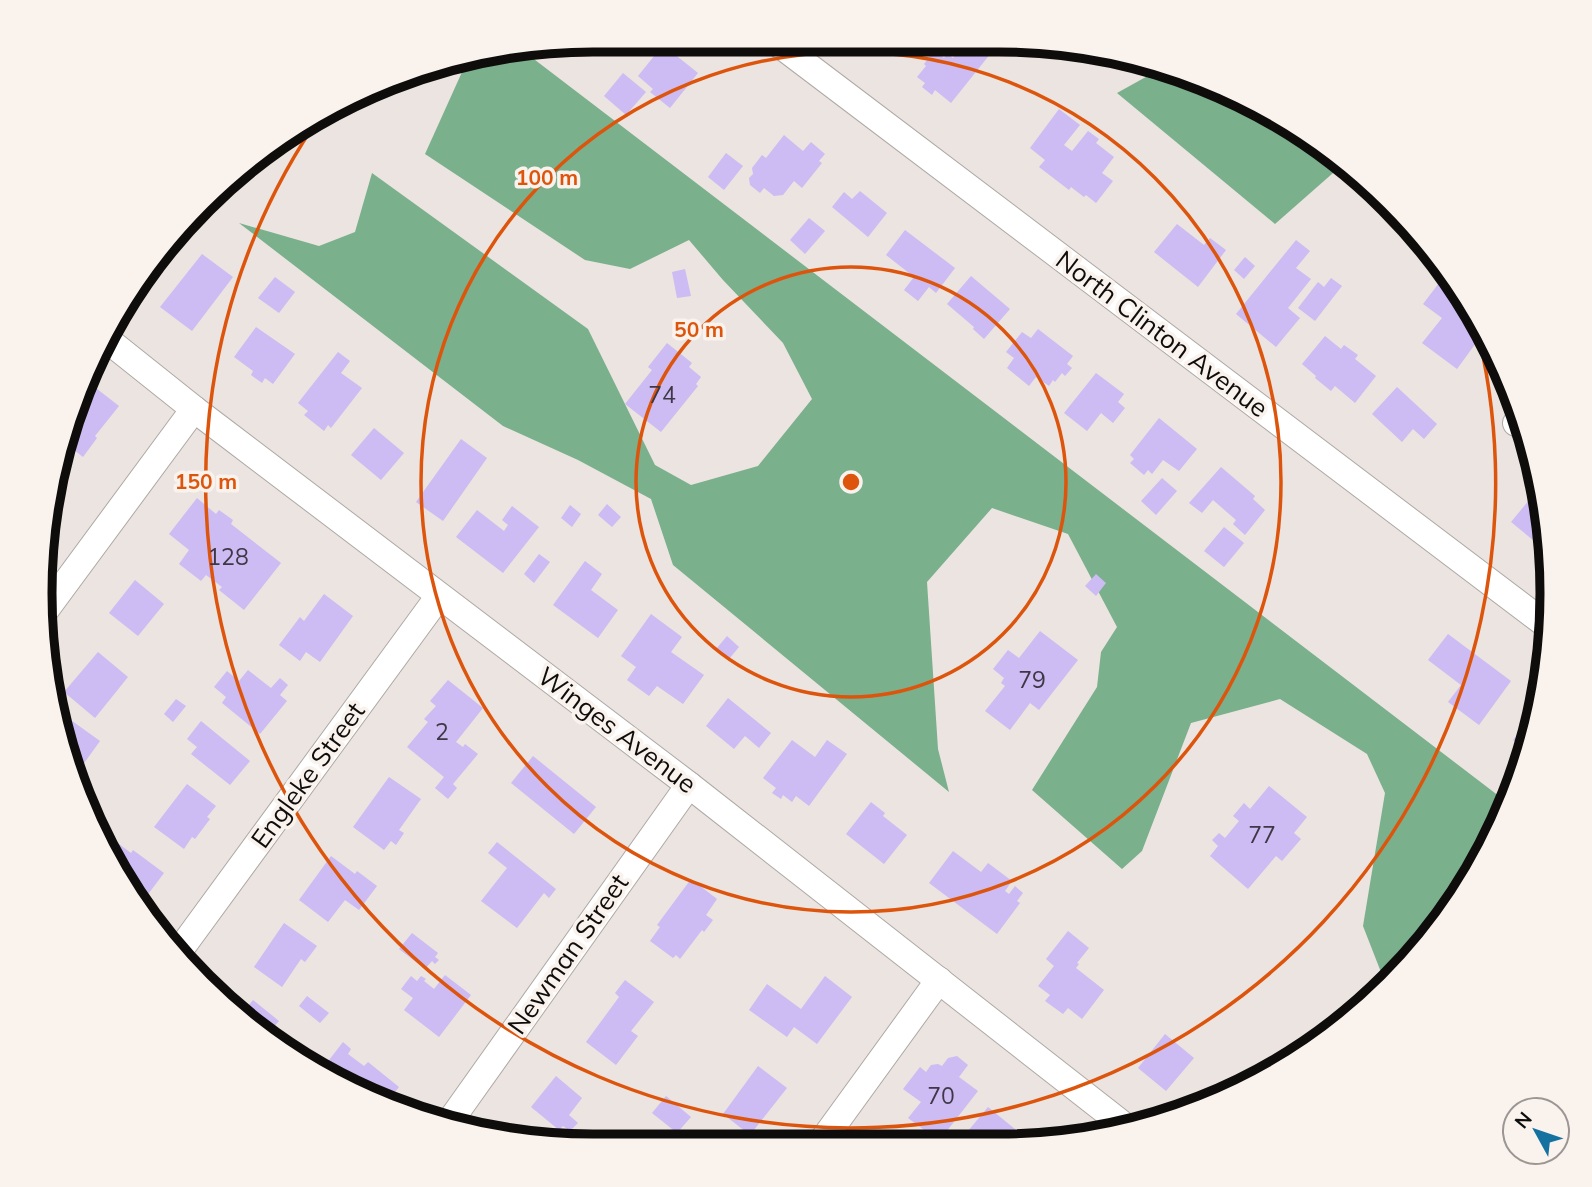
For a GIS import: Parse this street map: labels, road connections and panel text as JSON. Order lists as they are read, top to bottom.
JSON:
{
  "streets": {
    "street": [
      "North Clinton Avenue",
      "Winges Avenue",
      "Engleke Street",
      "Newman Street"
    ]
  },
  "crossings": [
    ["Winges Avenue", "Engleke Street"],
    ["Winges Avenue", "Newman Street"]
  ],
  "house_numbers": [
    "74",
    "128",
    "79",
    "2",
    "77",
    "70"
  ],
  "north": "top left",
  "rings": ["100 m", "50 m", "150 m"]
}
